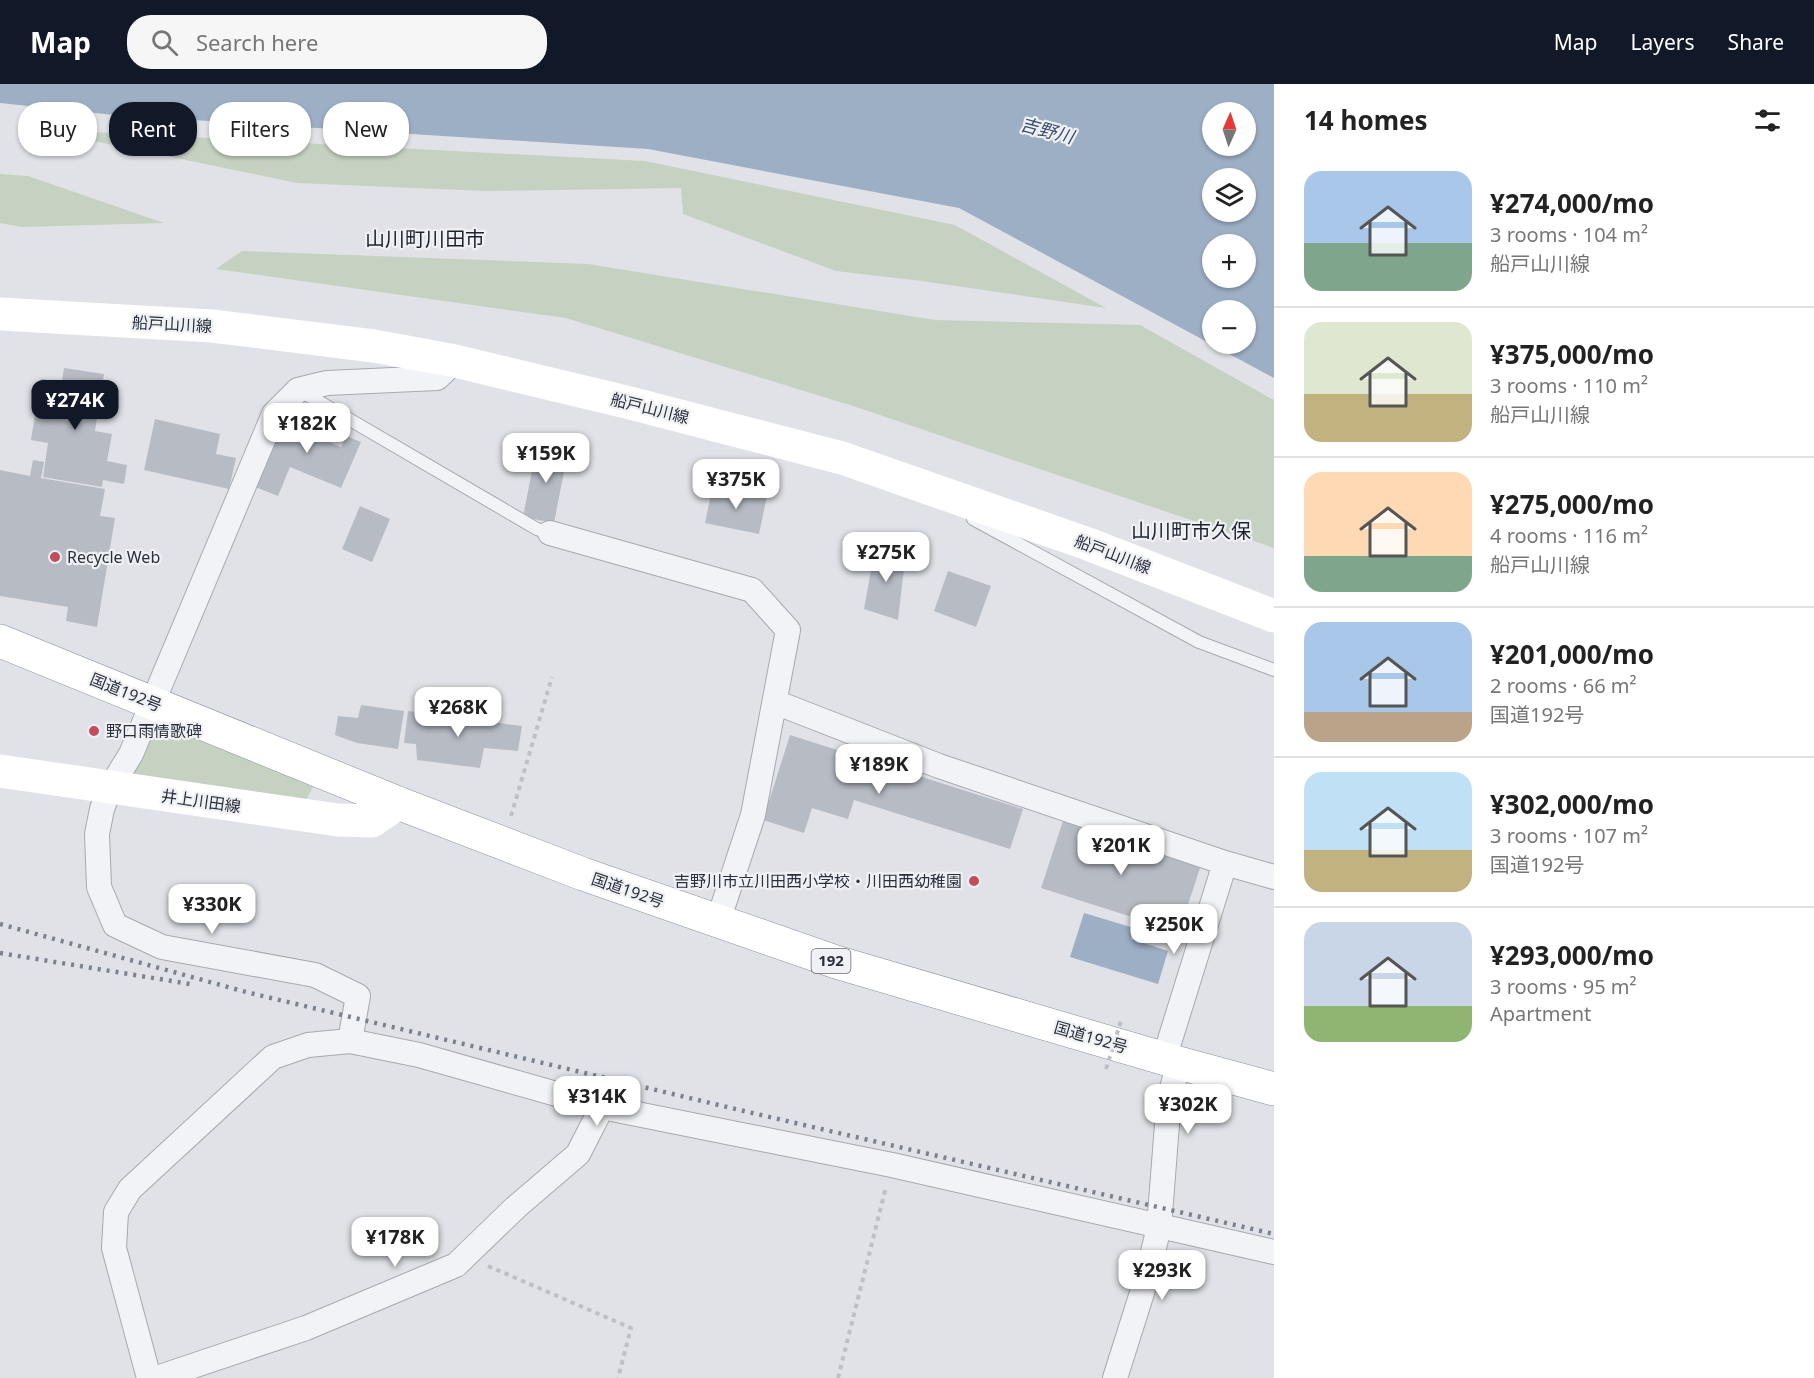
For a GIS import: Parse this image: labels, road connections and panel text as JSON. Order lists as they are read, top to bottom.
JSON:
{
  "streets": {
    "main road": [
      "船戸山川線",
      "国道192号",
      "井上川田線",
      "192"
    ]
  },
  "crossings": [
    ["国道192号", "井上川田線"]
  ],
  "districts": ["山川町川田市", "山川町市久保"],
  "water": ["吉野川"],
  "places": ["Recycle Web", "野口雨情歌碑", "吉野川市立川田西小学校・川田西幼稚園"],
  "north": "top",
  "page": {
    "header": "Map",
    "search": "Search here",
    "nav": ["Map", "Layers", "Share"],
    "heading": "14 homes",
    "map_buttons": ["+", "−"],
    "chip": [
      "Buy",
      "Rent",
      "Filters",
      "New"
    ],
    "list": [
      {
        "name": "¥274,000/mo",
        "note": "3 rooms · 104 m² · 船戸山川線"
      },
      {
        "name": "¥375,000/mo",
        "note": "3 rooms · 110 m² · 船戸山川線"
      },
      {
        "name": "¥275,000/mo",
        "note": "4 rooms · 116 m² · 船戸山川線"
      },
      {
        "name": "¥201,000/mo",
        "note": "2 rooms · 66 m² · 国道192号"
      },
      {
        "name": "¥302,000/mo",
        "note": "3 rooms · 107 m² · 国道192号"
      },
      {
        "name": "¥293,000/mo",
        "note": "3 rooms · 95 m² · Apartment"
      }
    ],
    "price": [
      "¥274K",
      "¥182K",
      "¥159K",
      "¥375K",
      "¥275K",
      "¥268K",
      "¥189K",
      "¥201K",
      "¥330K",
      "¥250K",
      "¥314K",
      "¥302K",
      "¥178K",
      "¥293K"
    ]
  }
}
